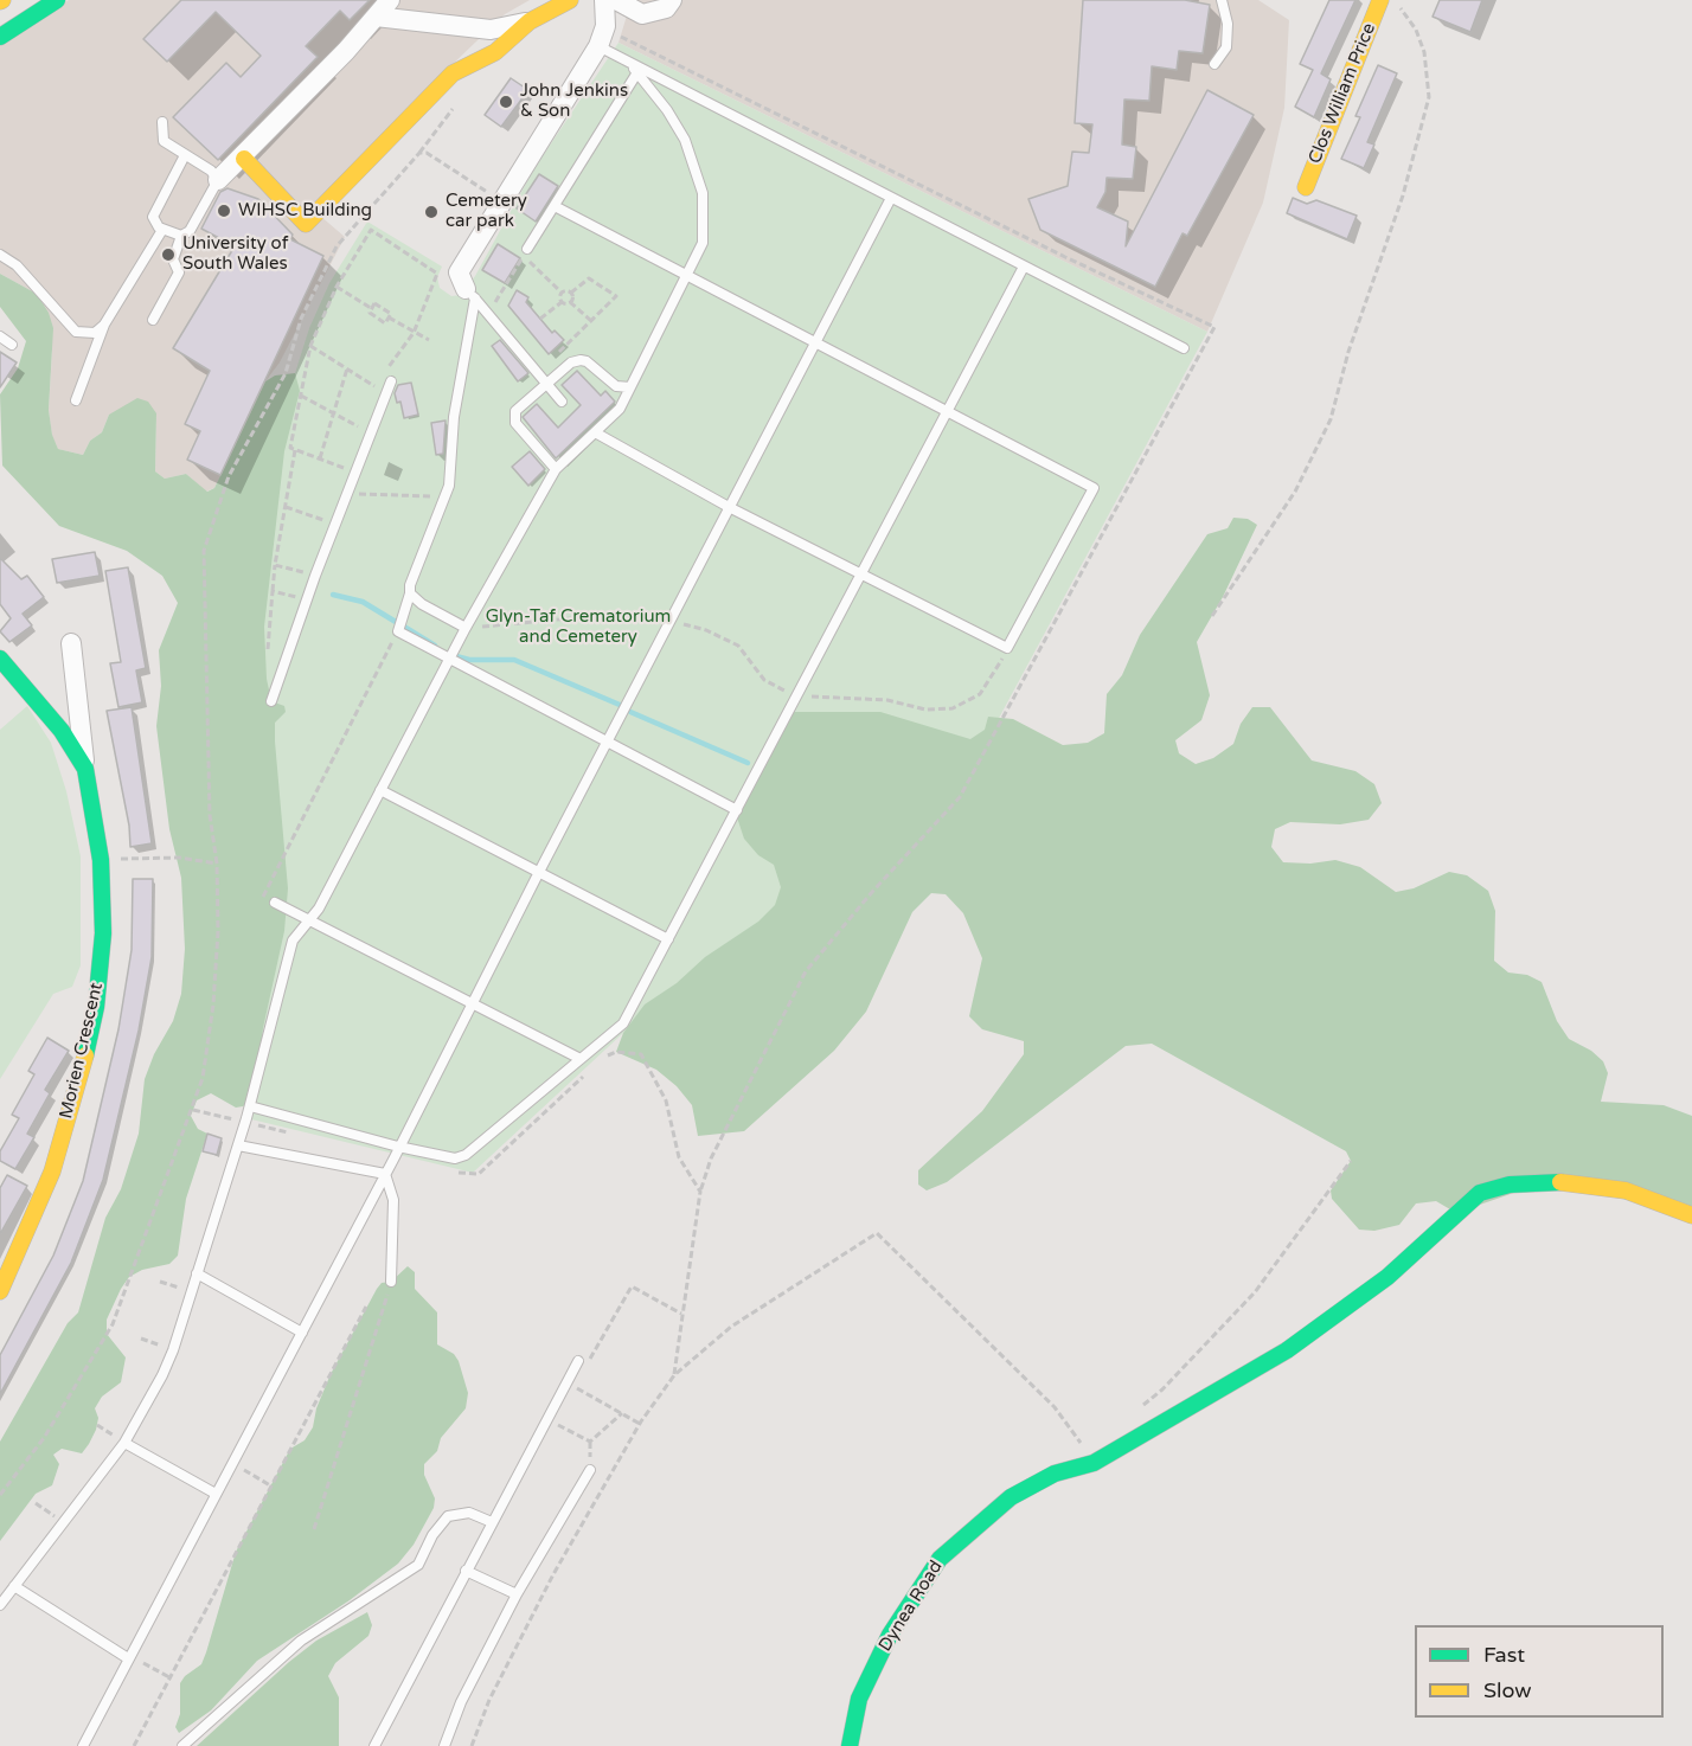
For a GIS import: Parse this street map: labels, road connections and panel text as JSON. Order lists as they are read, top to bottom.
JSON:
{
  "streets": {
    "main road": ["Clos William Price", "Morien Crescent", "Dynea Road"]
  },
  "parks": ["Glyn-Taf Crematorium and Cemetery"],
  "places": [
    "John Jenkins & Son",
    "WIHSC Building",
    "Cemetery car park",
    "University of South Wales"
  ],
  "legend": ["Fast", "Slow"]
}
